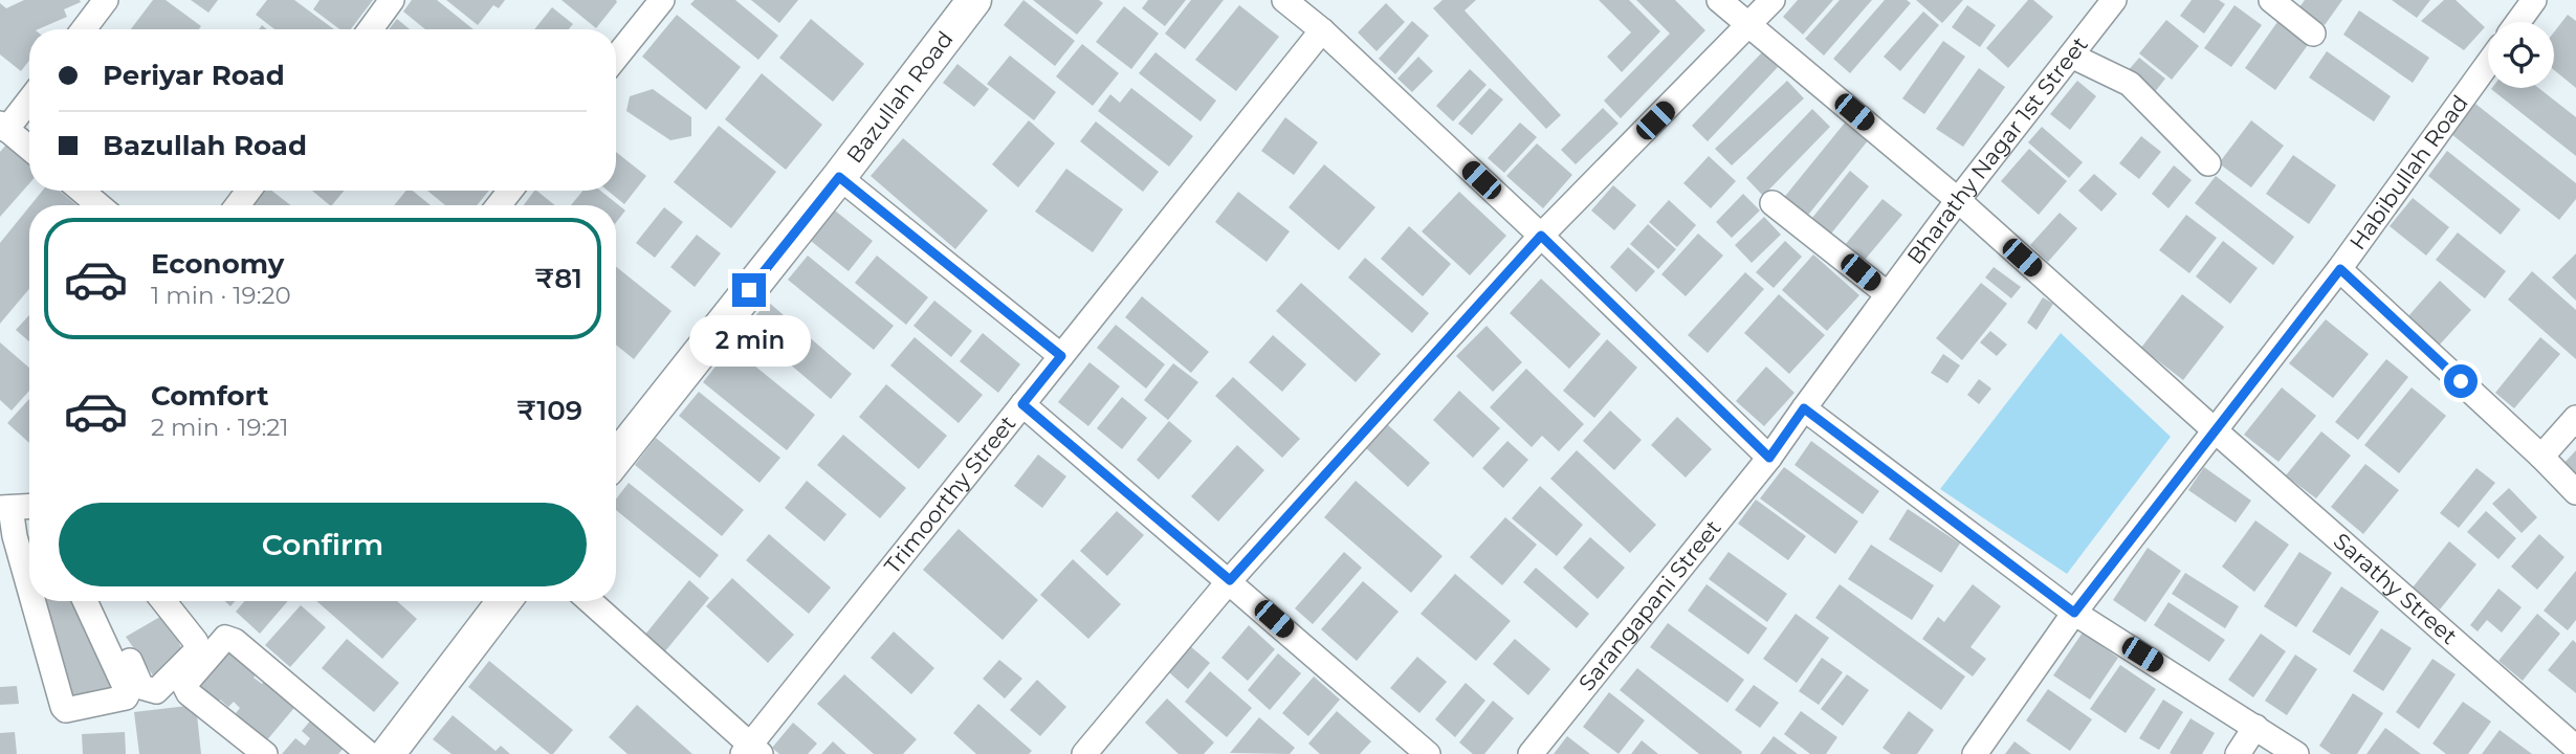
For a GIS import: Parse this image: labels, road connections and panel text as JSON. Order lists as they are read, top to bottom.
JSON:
{
  "streets": {
    "main road": ["Bazullah Road"],
    "street": [
      "Bharathy Nagar 1st Street",
      "Habibullah Road",
      "Trimoorthy Street",
      "Sarathy Street",
      "Sarangapani Street"
    ]
  },
  "crossings": [
    ["Bharathy Nagar 1st Street", "Sarathy Street"],
    ["Bharathy Nagar 1st Street", "Sarangapani Street"],
    ["Habibullah Road", "Sarathy Street"]
  ],
  "page": {
    "banner": ["Periyar Road", "Bazullah Road"],
    "list": [
      {
        "name": "Economy",
        "note": "1 min · 19:20",
        "value": "₹81"
      },
      {
        "name": "Comfort",
        "note": "2 min · 19:21",
        "value": "₹109"
      }
    ],
    "bubble": "2 min",
    "buttons": "Confirm"
  }
}
